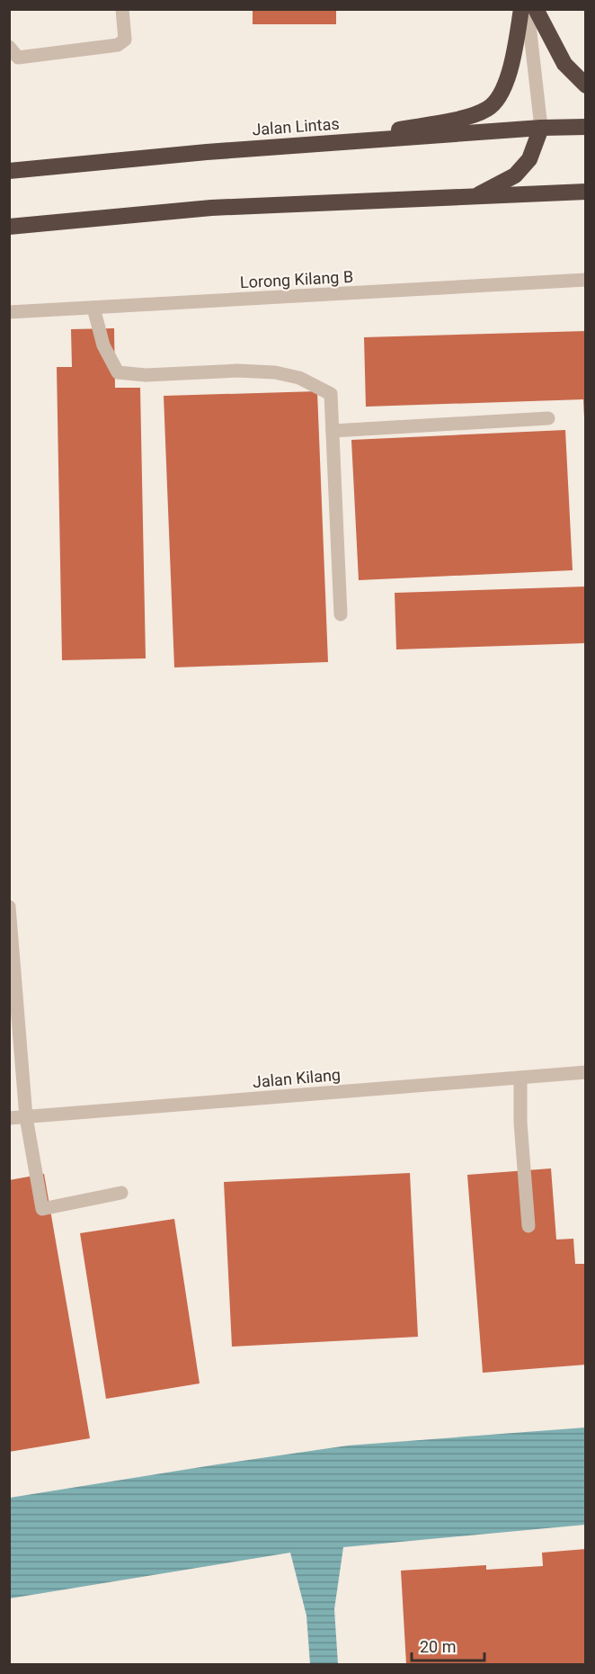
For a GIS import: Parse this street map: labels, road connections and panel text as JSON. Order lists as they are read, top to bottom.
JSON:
{
  "streets": {
    "highway": ["Jalan Lintas"],
    "street": ["Lorong Kilang B", "Jalan Kilang"]
  },
  "scale_bar": "20 m"
}
